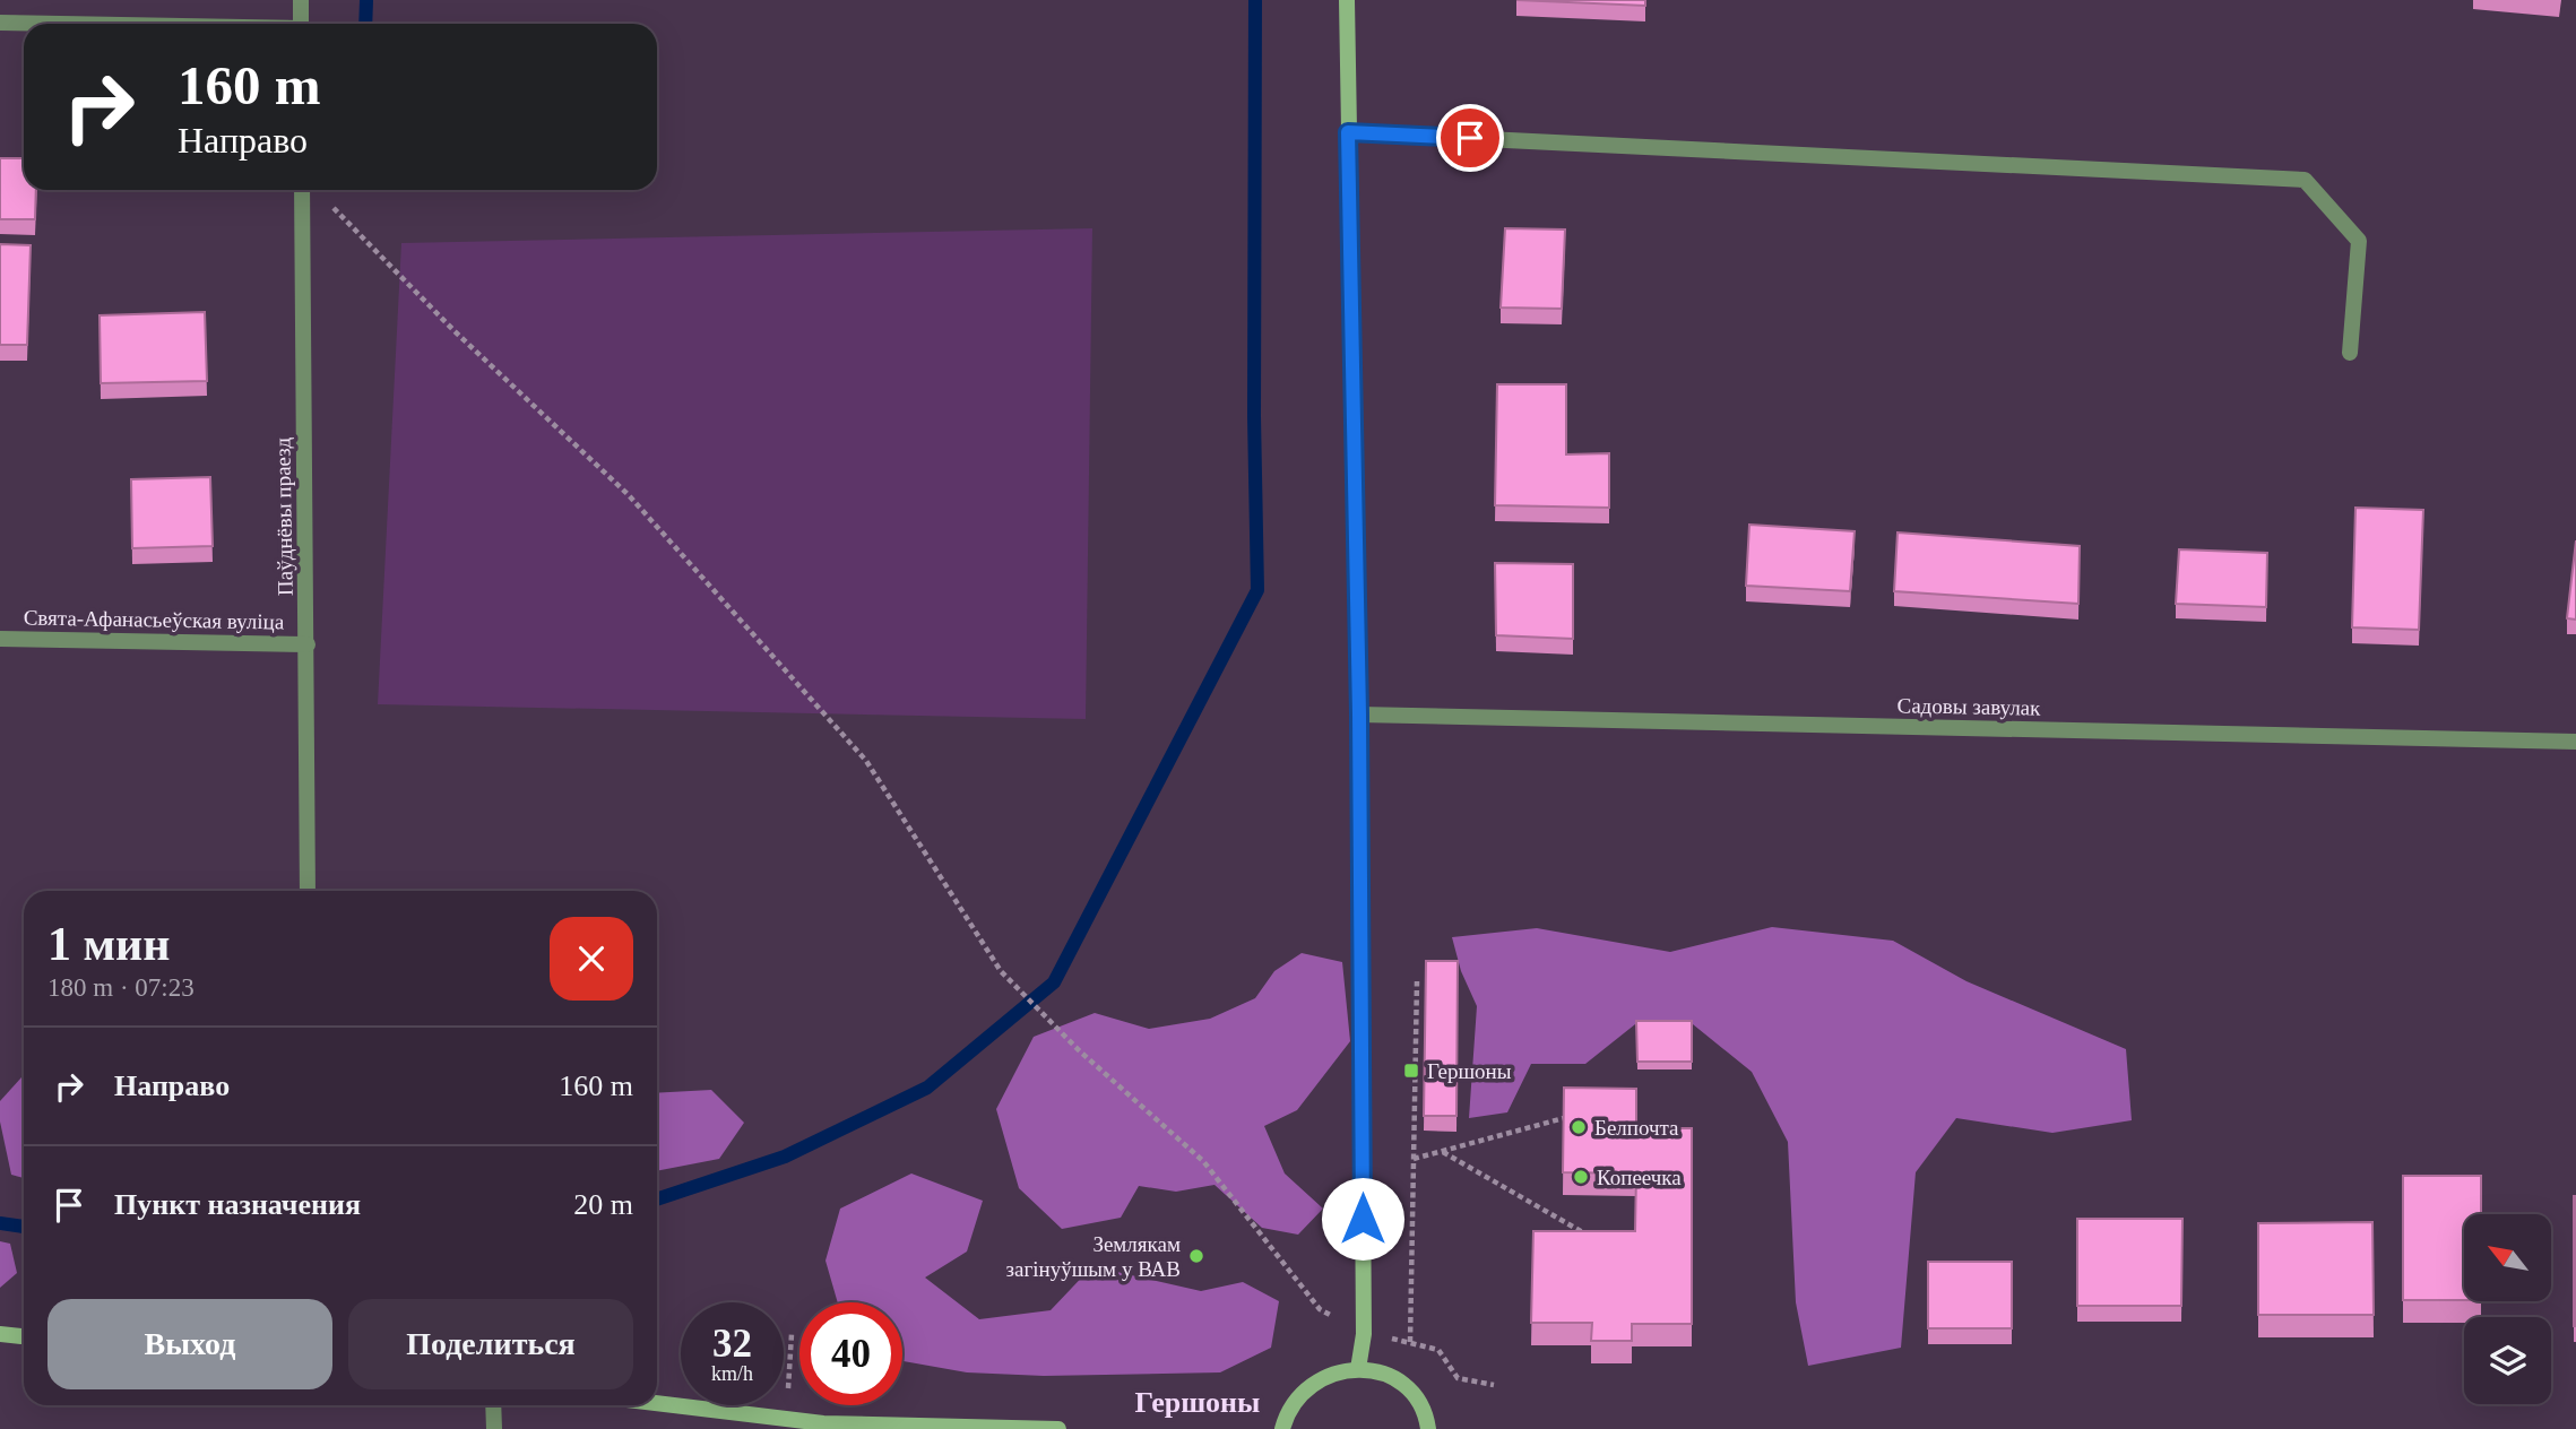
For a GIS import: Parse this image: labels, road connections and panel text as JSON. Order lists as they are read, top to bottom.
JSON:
{
  "streets": {
    "street": ["Паўднёвы праезд", "Свята-Афанасьеўская вуліца", "Садовы завулак"]
  },
  "crossings": [
    ["Паўднёвы праезд", "Свята-Афанасьеўская вуліца"]
  ],
  "districts": ["Гершоны"],
  "places": {
    "transit": ["Гершоны"],
    "other": ["Белпочта", "Копеечка", "Землякам загінуўшым у ВАВ"]
  },
  "north": "top left",
  "page": {
    "turn": ["160 m", "Направо"],
    "heading": ["1 мин", "180 m · 07:23"],
    "list": [
      {
        "name": "Направо",
        "value": "160 m"
      },
      {
        "name": "Пункт назначения",
        "value": "20 m"
      }
    ],
    "buttons": ["Выход", "Поделиться"],
    "speed": "32 km/h",
    "limit": "40"
  }
}
